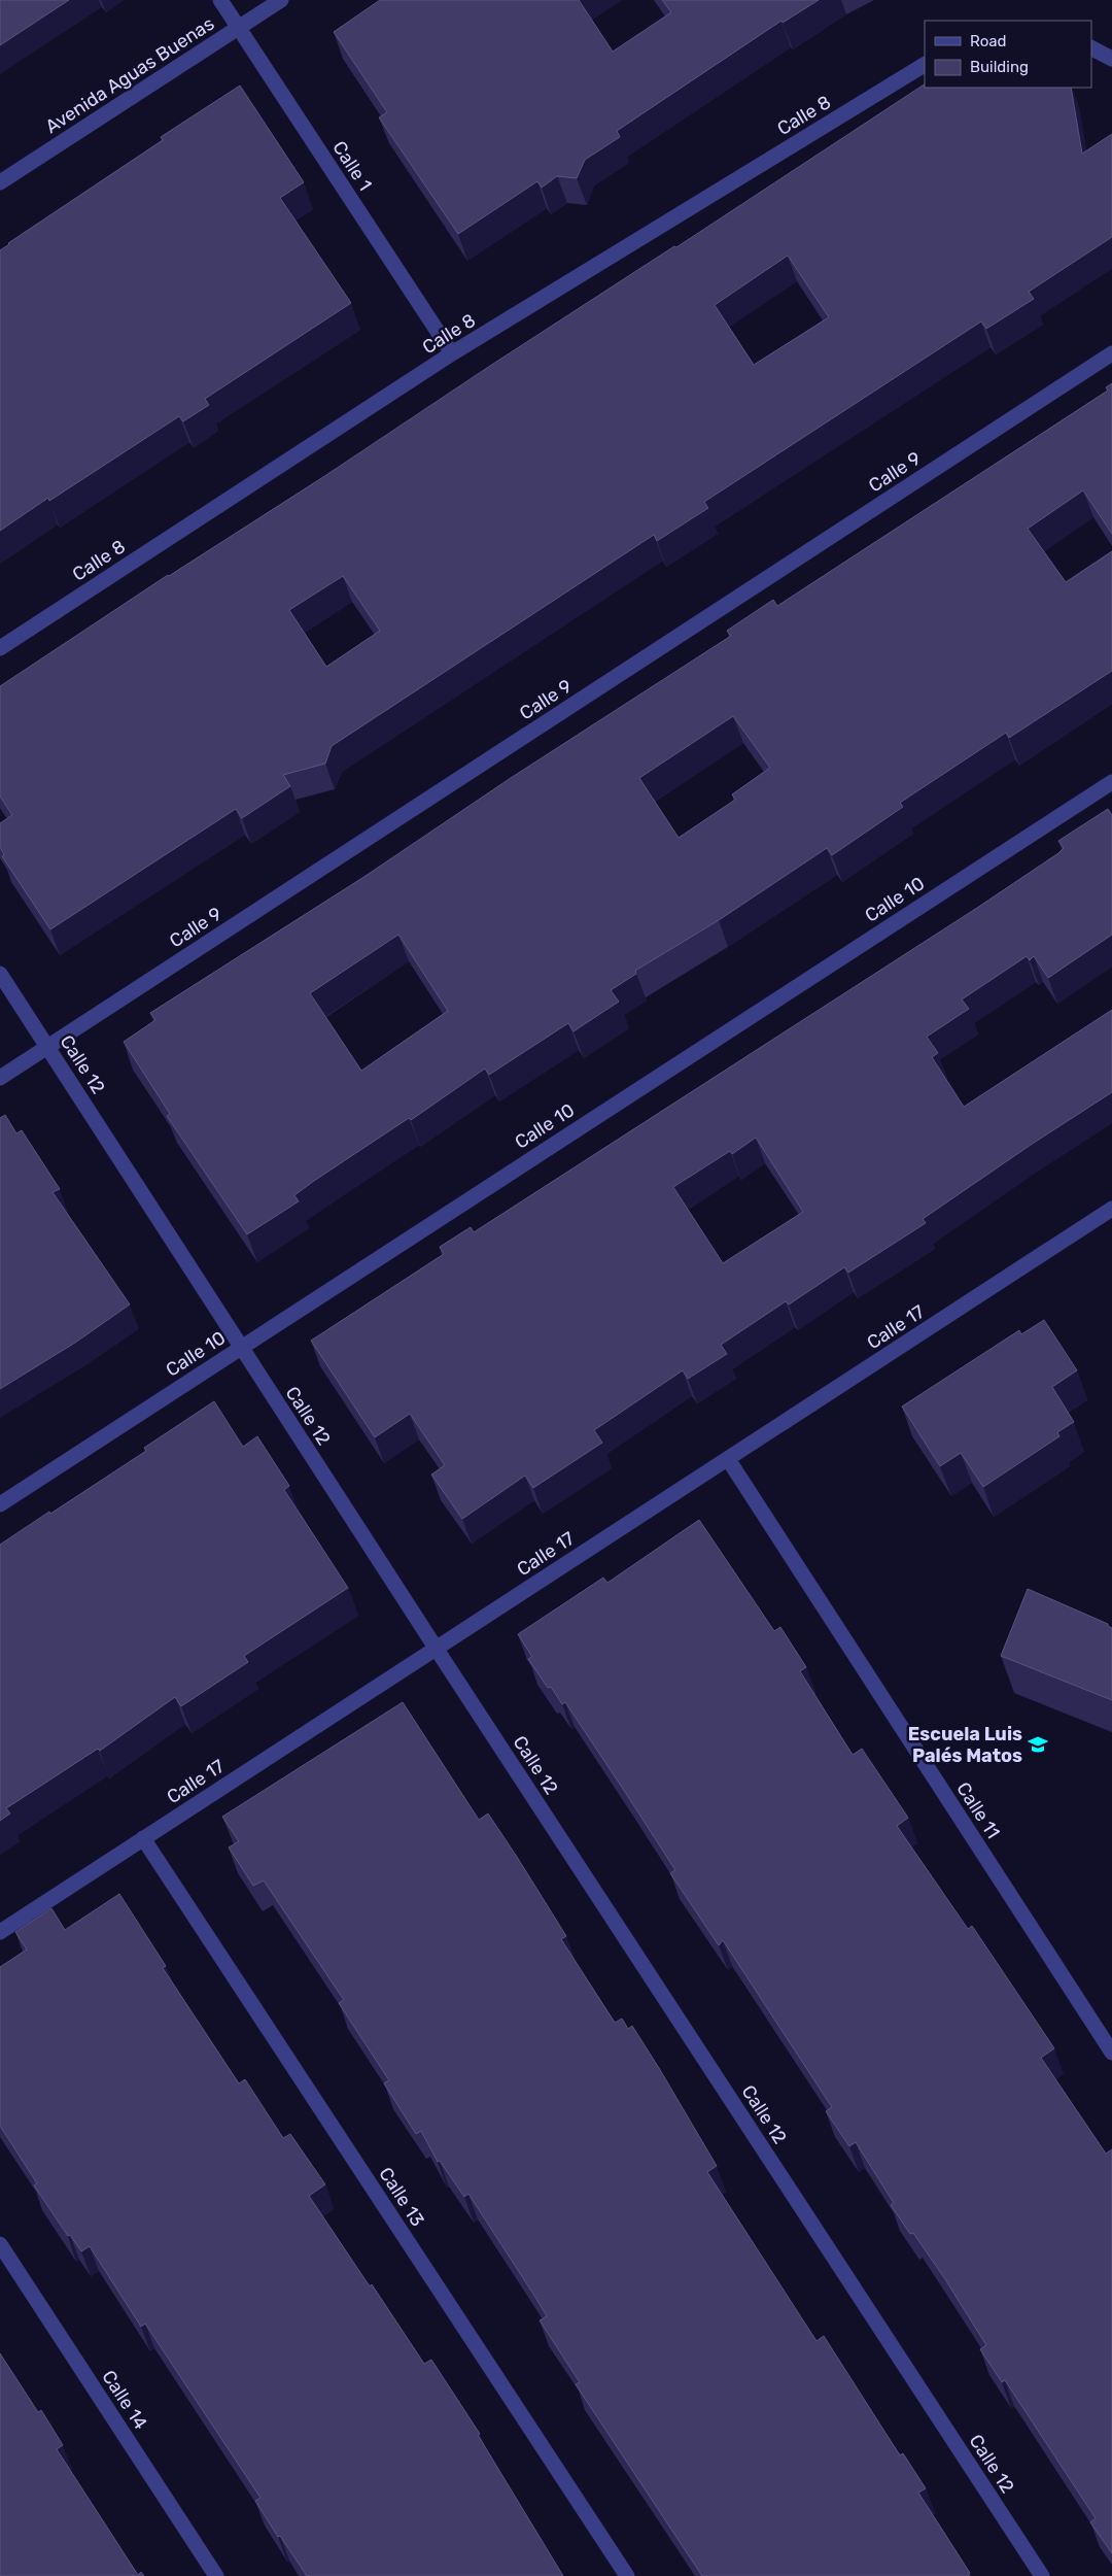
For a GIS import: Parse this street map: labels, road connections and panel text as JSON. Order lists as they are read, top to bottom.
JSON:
{
  "streets": {
    "street": [
      "Avenida Aguas Buenas",
      "Calle 8",
      "Calle 1",
      "Calle 9",
      "Calle 10",
      "Calle 12",
      "Calle 17",
      "Calle 11",
      "Calle 13",
      "Calle 14"
    ]
  },
  "crossings": [
    ["Avenida Aguas Buenas", "Calle 1"],
    ["Calle 8", "Calle 1"],
    ["Calle 9", "Calle 12"],
    ["Calle 10", "Calle 12"],
    ["Calle 12", "Calle 17"],
    ["Calle 17", "Calle 11"],
    ["Calle 17", "Calle 13"]
  ],
  "places": {
    "school or university": ["Escuela Luis Palés Matos"]
  },
  "legend": ["Road", "Building"]
}
